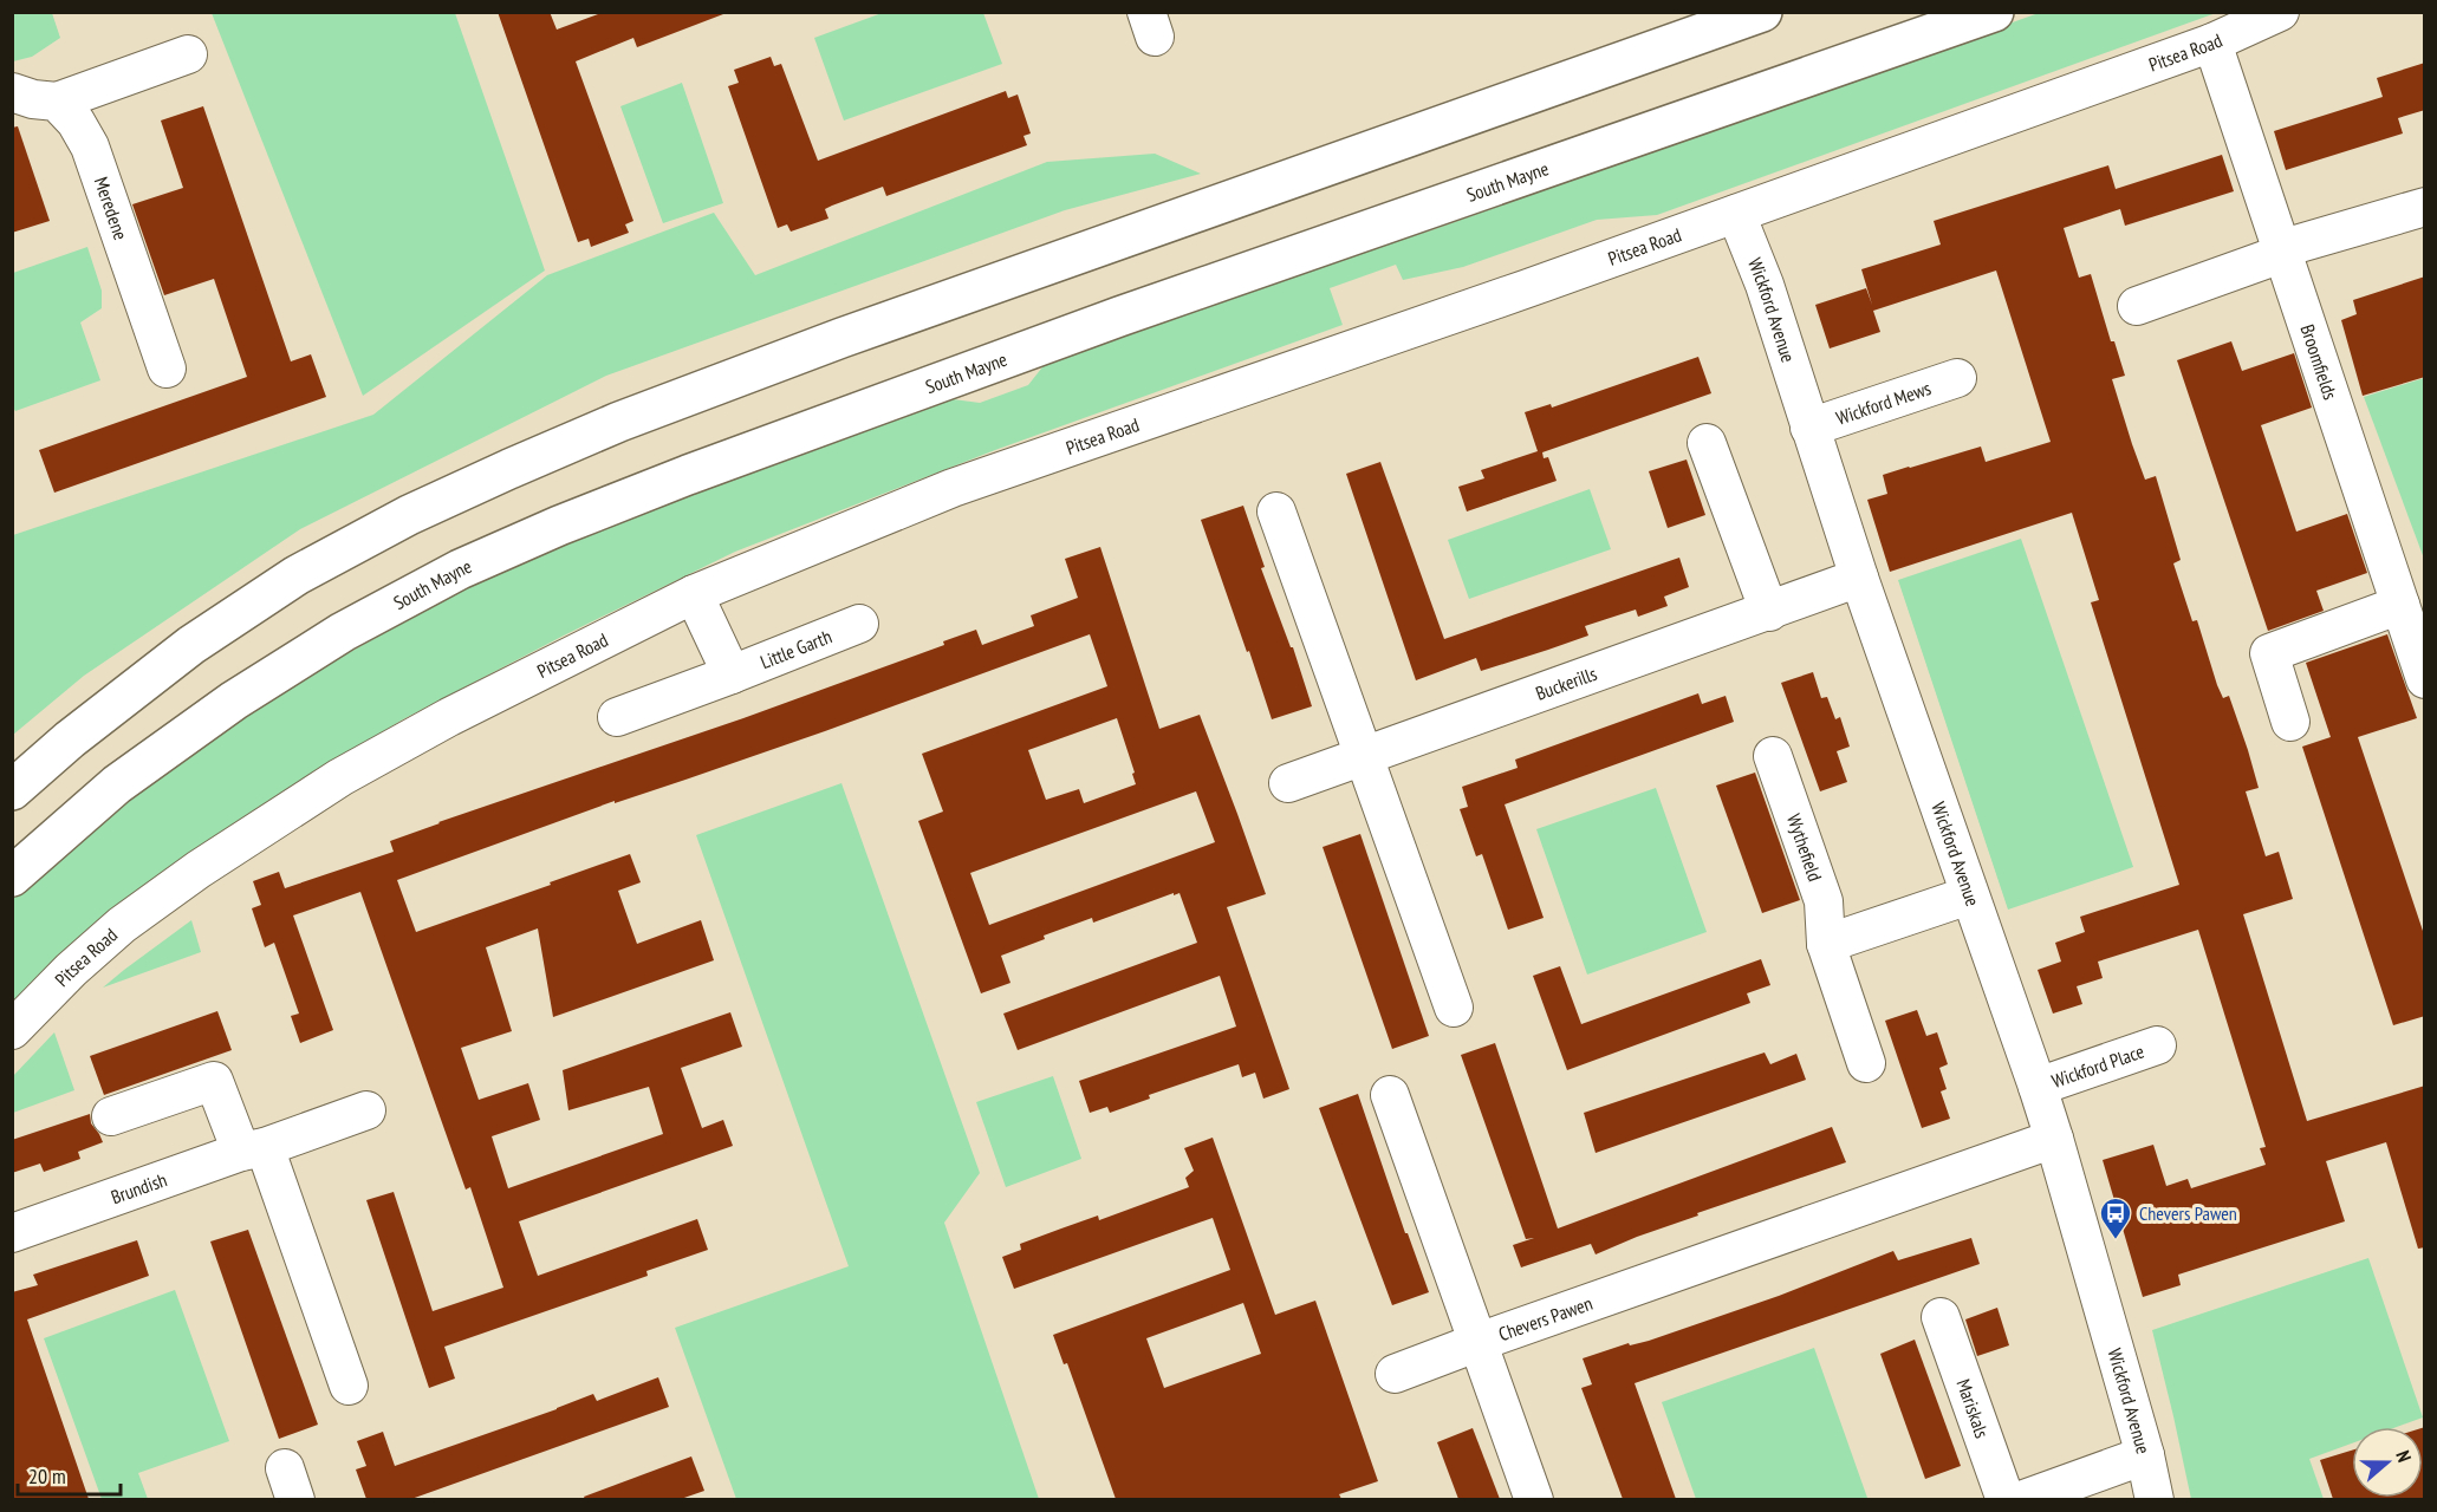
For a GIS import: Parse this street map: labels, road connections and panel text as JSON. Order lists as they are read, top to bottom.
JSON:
{
  "streets": {
    "main road": ["South Mayne"],
    "street": [
      "Pitsea Road",
      "Meredene",
      "Wickford Avenue",
      "Broomfields",
      "Wickford Mews",
      "Little Garth",
      "Buckerills",
      "Wythefield",
      "Wickford Place",
      "Brundish",
      "Chevers Pawen",
      "Mariskals"
    ]
  },
  "crossings": [
    ["Pitsea Road", "Wickford Avenue"],
    ["Pitsea Road", "Broomfields"],
    ["Wickford Avenue", "Wickford Mews"],
    ["Wickford Avenue", "Buckerills"],
    ["Wickford Avenue", "Wickford Place"],
    ["Wickford Avenue", "Chevers Pawen"]
  ],
  "places": {
    "bus stop": ["Chevers Pawen"]
  },
  "scale_bar": "20 m",
  "north": "right"
}
